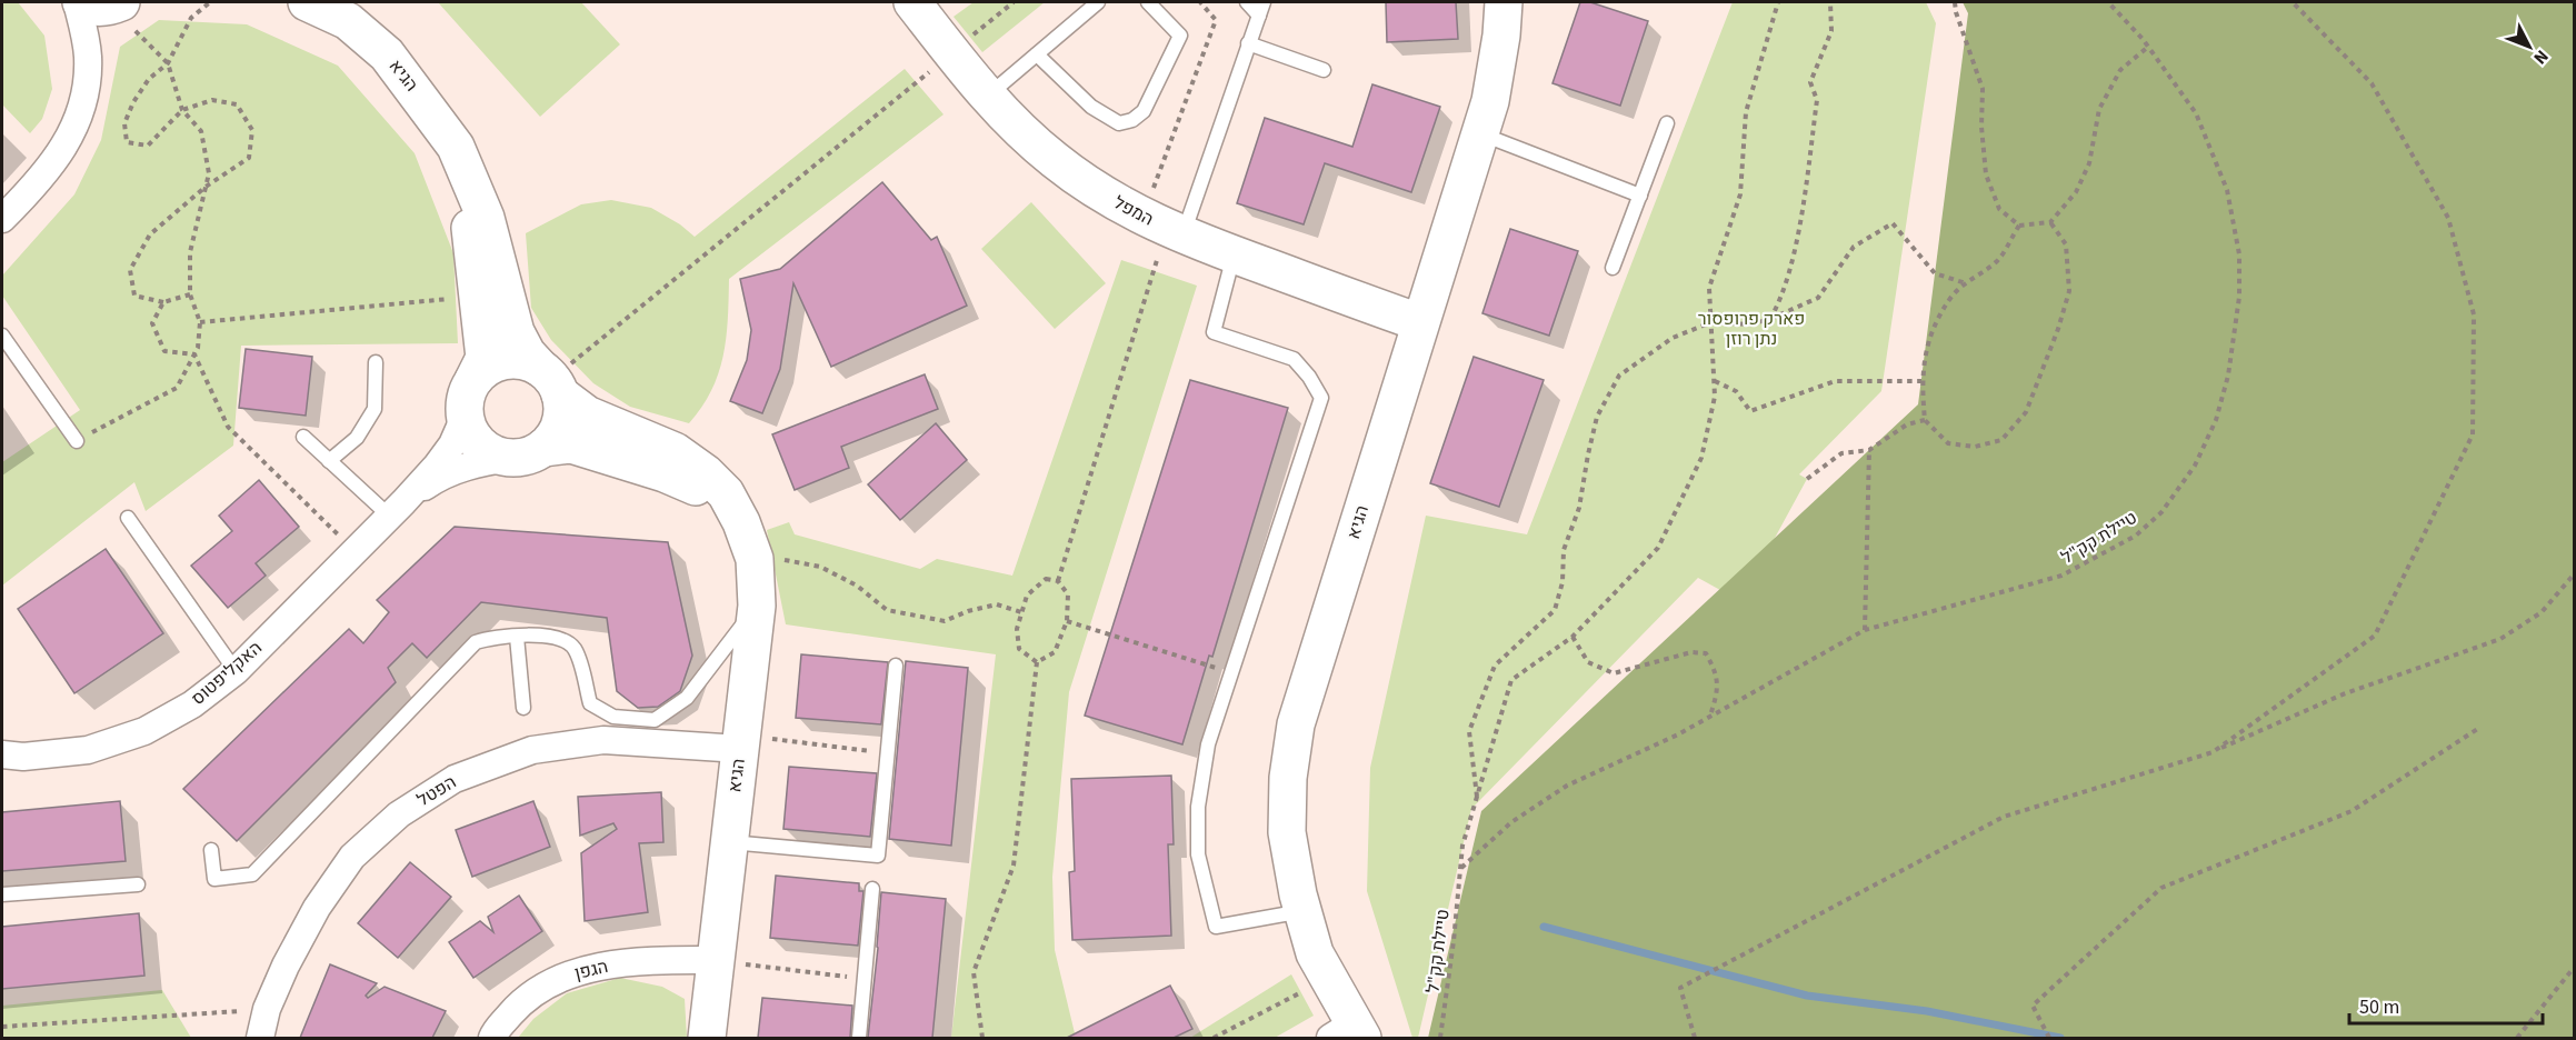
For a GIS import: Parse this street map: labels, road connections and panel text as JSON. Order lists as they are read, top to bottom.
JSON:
{
  "streets": {
    "street": [
      "הגיא",
      "המפל",
      "האקליפטוס",
      "הפטל",
      "הגפן"
    ],
    "path": ["טיילת קק\"ל"]
  },
  "crossings": [
    ["הגיא", "המפל"],
    ["הגיא", "האקליפטוס"],
    ["הגיא", "הפטל"],
    ["הגיא", "הגפן"]
  ],
  "parks": ["פארק פרופסור נתן רוזן"],
  "scale_bar": "50 m",
  "north": "bottom right"
}
